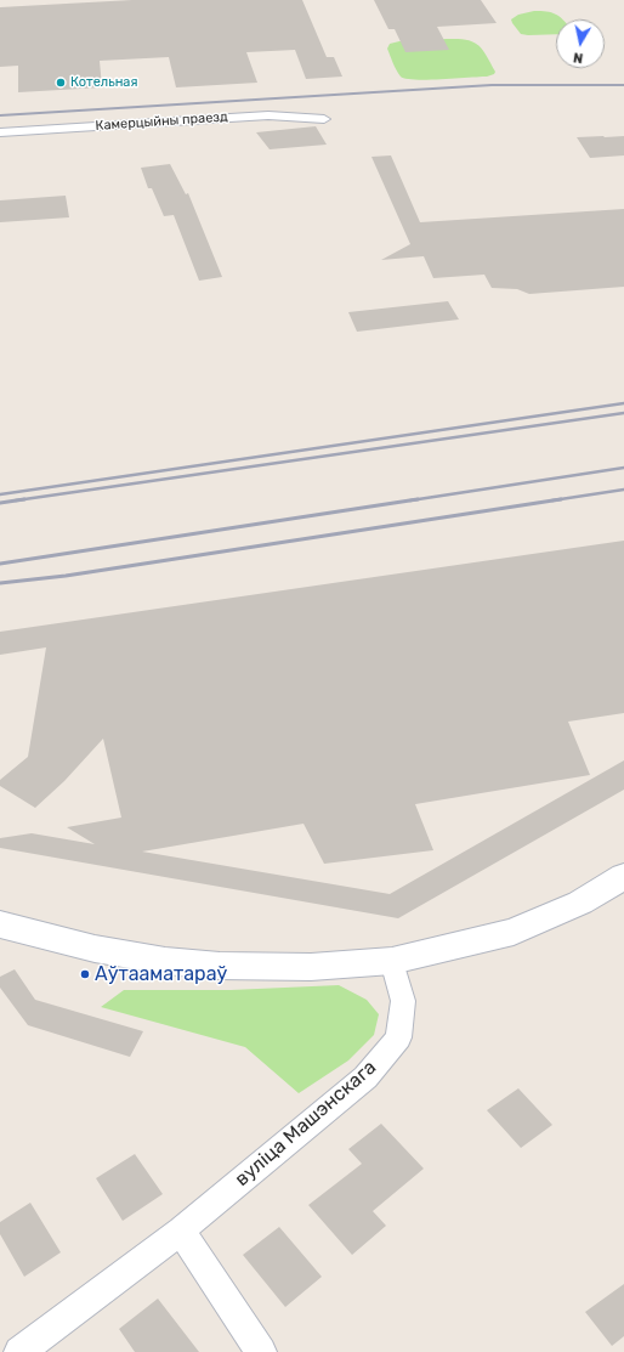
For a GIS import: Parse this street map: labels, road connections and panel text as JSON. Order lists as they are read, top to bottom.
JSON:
{
  "streets": {
    "street": ["Камерцыйны праезд", "вуліца Машэнскага"]
  },
  "places": ["Котельная", "Аўтааматараў"],
  "north": "bottom"
}
